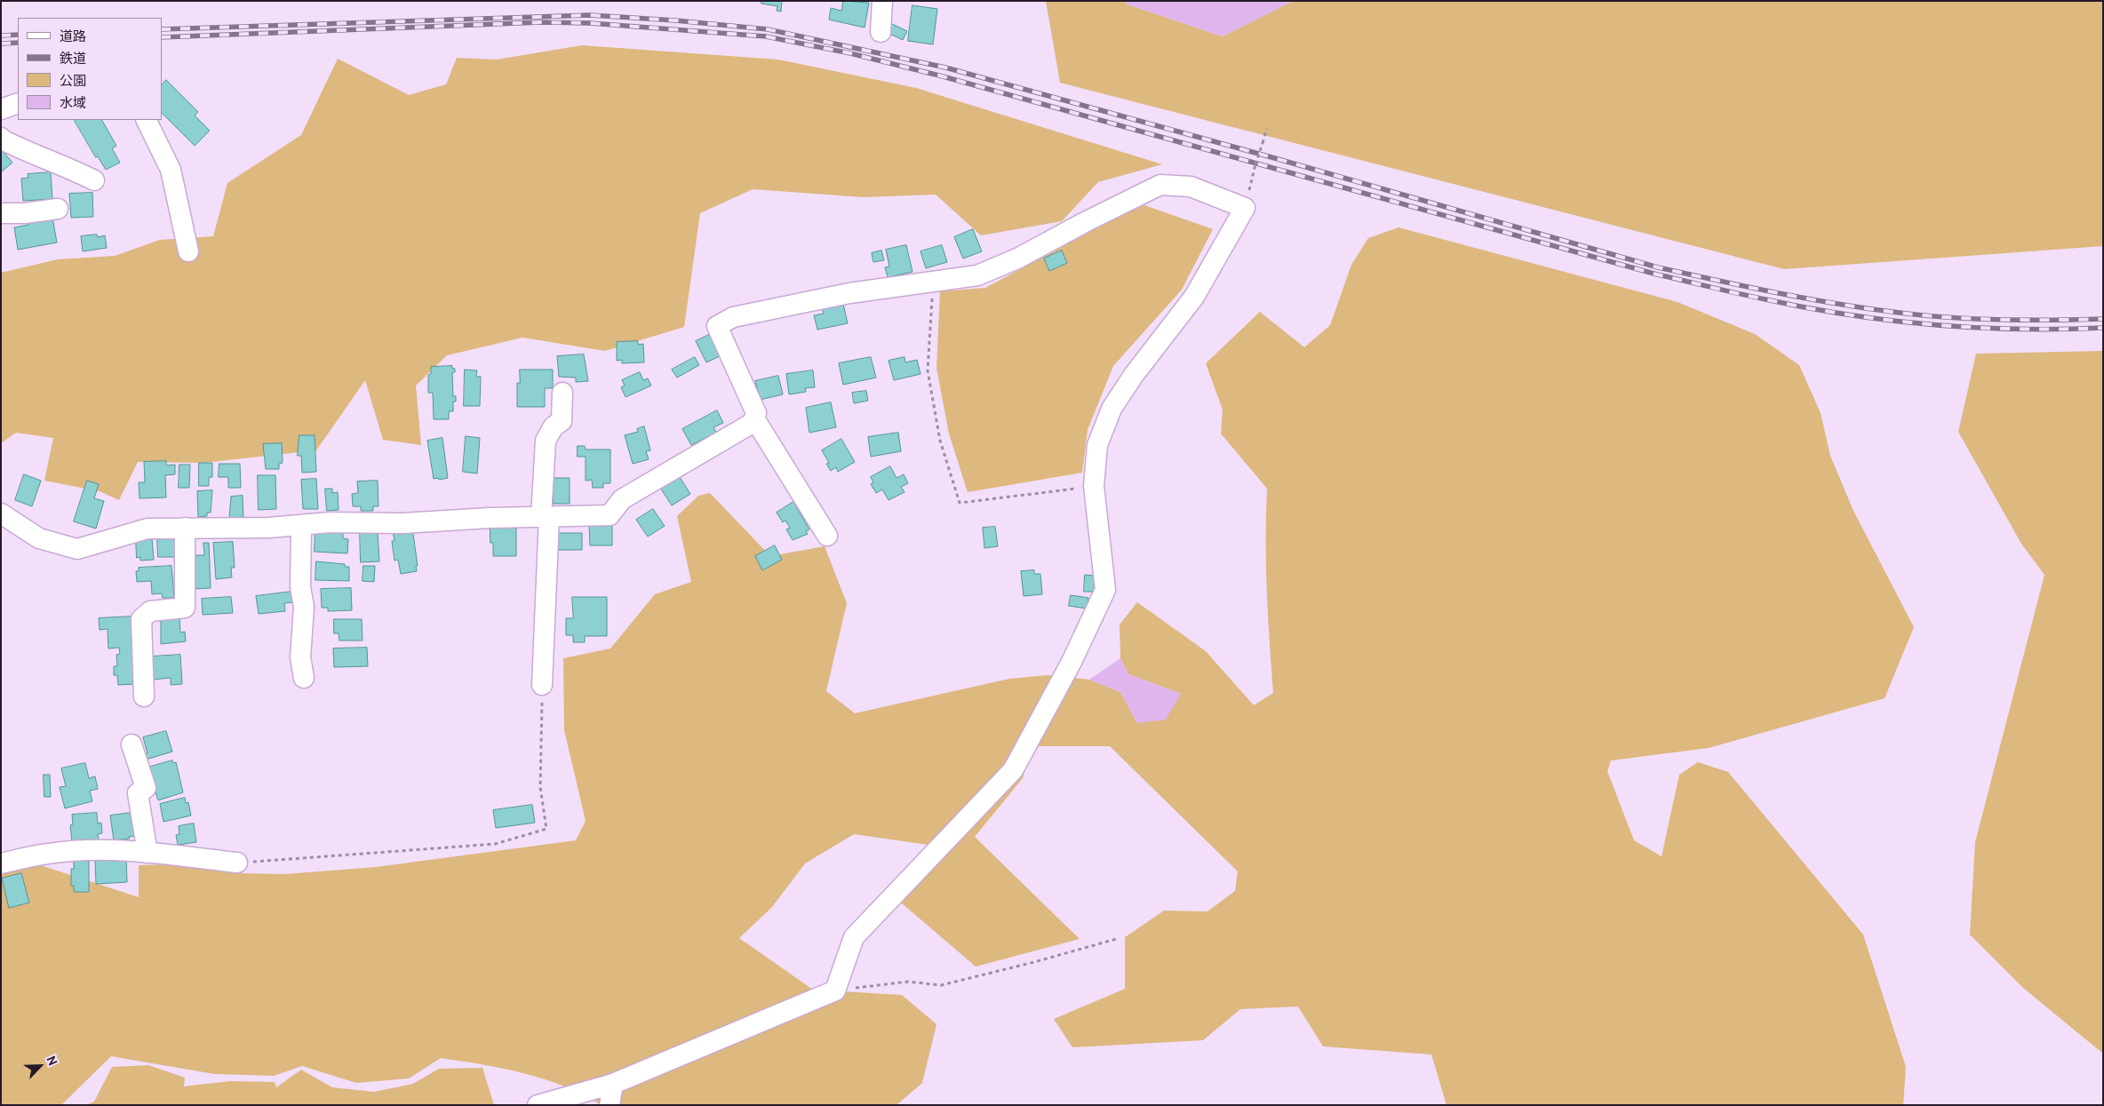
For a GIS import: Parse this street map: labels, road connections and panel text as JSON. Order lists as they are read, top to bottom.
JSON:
{
  "legend": [
    "道路",
    "鉄道",
    "公園",
    "水域"
  ],
  "north": "top right"
}
